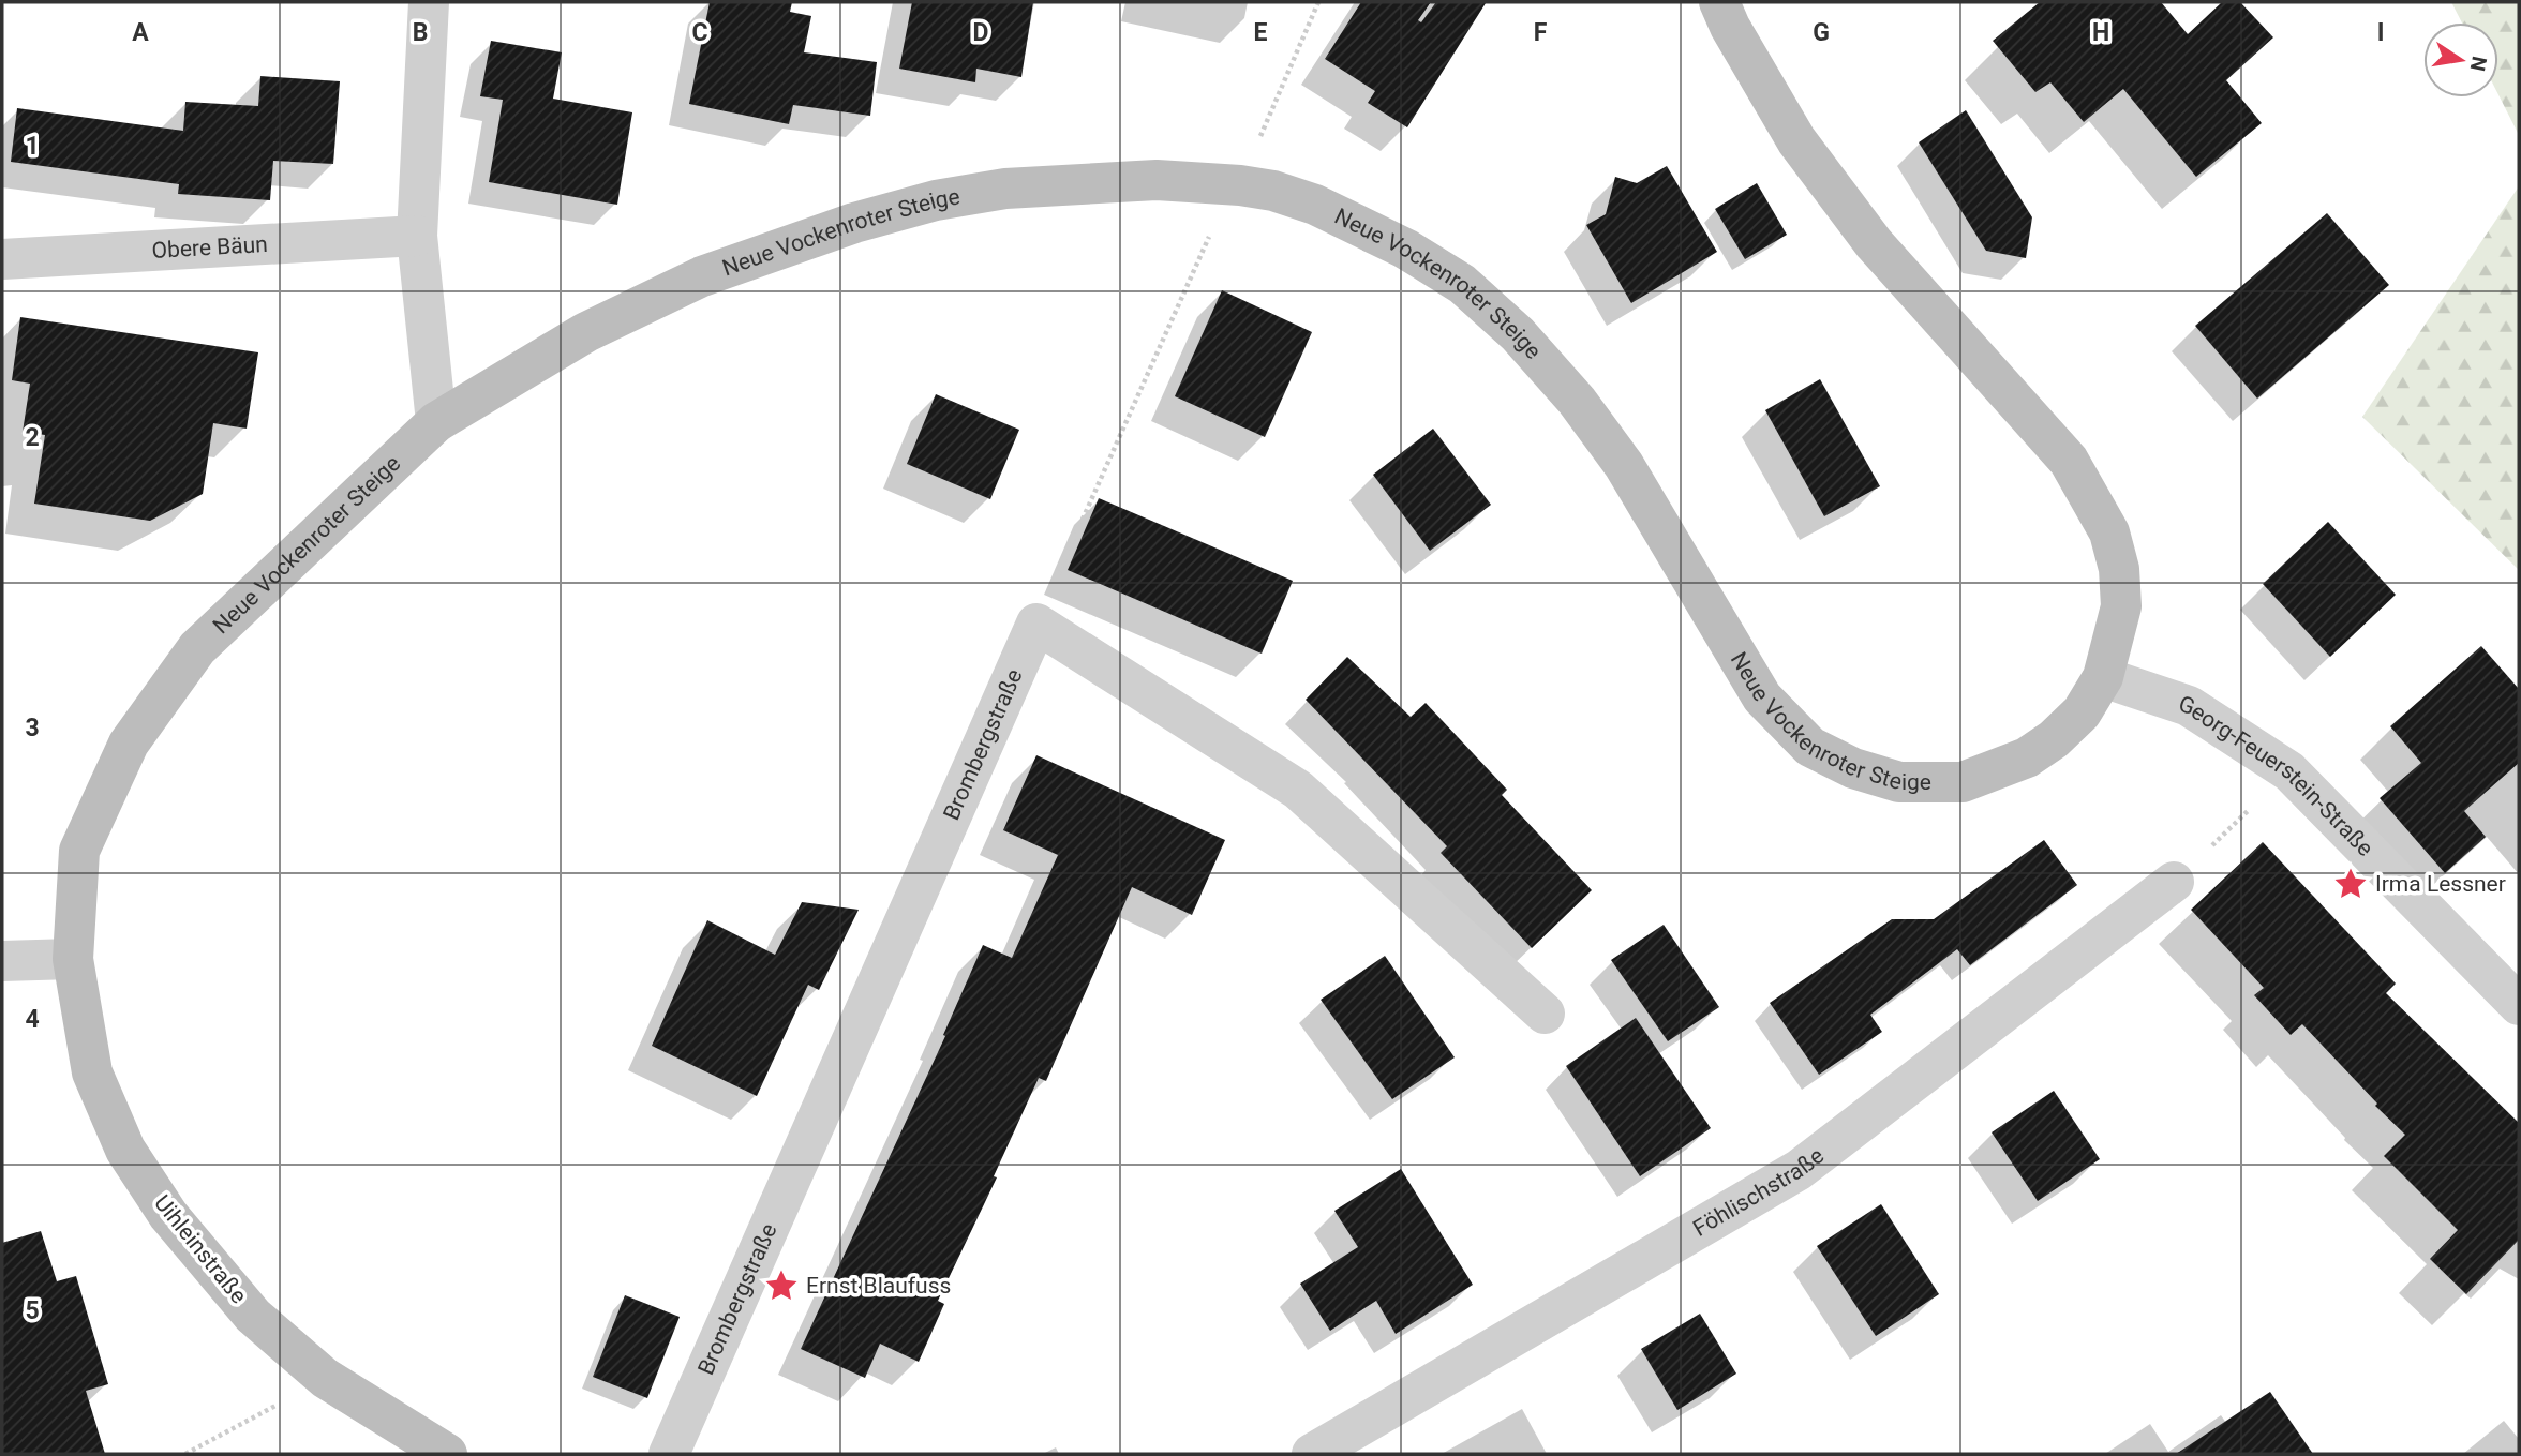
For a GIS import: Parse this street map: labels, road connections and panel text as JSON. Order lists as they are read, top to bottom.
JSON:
{
  "streets": {
    "main road": ["Neue Vockenroter Steige", "Uihleinstraße"],
    "street": [
      "Obere Bäun",
      "Brombergstraße",
      "Georg-Feuerstein-Straße",
      "Föhlischstraße"
    ]
  },
  "crossings": [
    ["Neue Vockenroter Steige", "Georg-Feuerstein-Straße"],
    ["Neue Vockenroter Steige", "Uihleinstraße"]
  ],
  "places": {
    "place": ["Irma Lessner", "Ernst Blaufuss"]
  },
  "north": "right",
  "grid": {
    "columns": [
      "A",
      "B",
      "C",
      "D",
      "E",
      "F",
      "G",
      "H",
      "I"
    ],
    "rows": [
      "1",
      "2",
      "3",
      "4",
      "5"
    ]
  }
}
